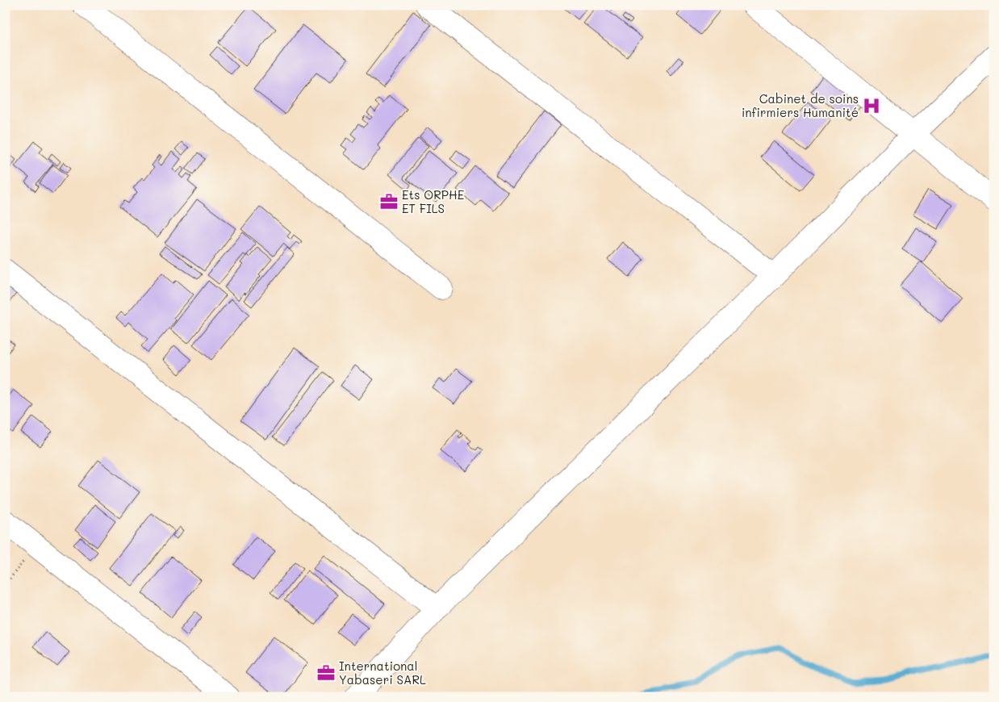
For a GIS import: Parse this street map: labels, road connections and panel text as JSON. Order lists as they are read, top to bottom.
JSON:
{
  "places": {
    "hospital": ["Cabinet de soins infirmiers Humanité"],
    "office": ["Ets ORPHE ET FILS", "International Yabaseri SARL"]
  }
}
